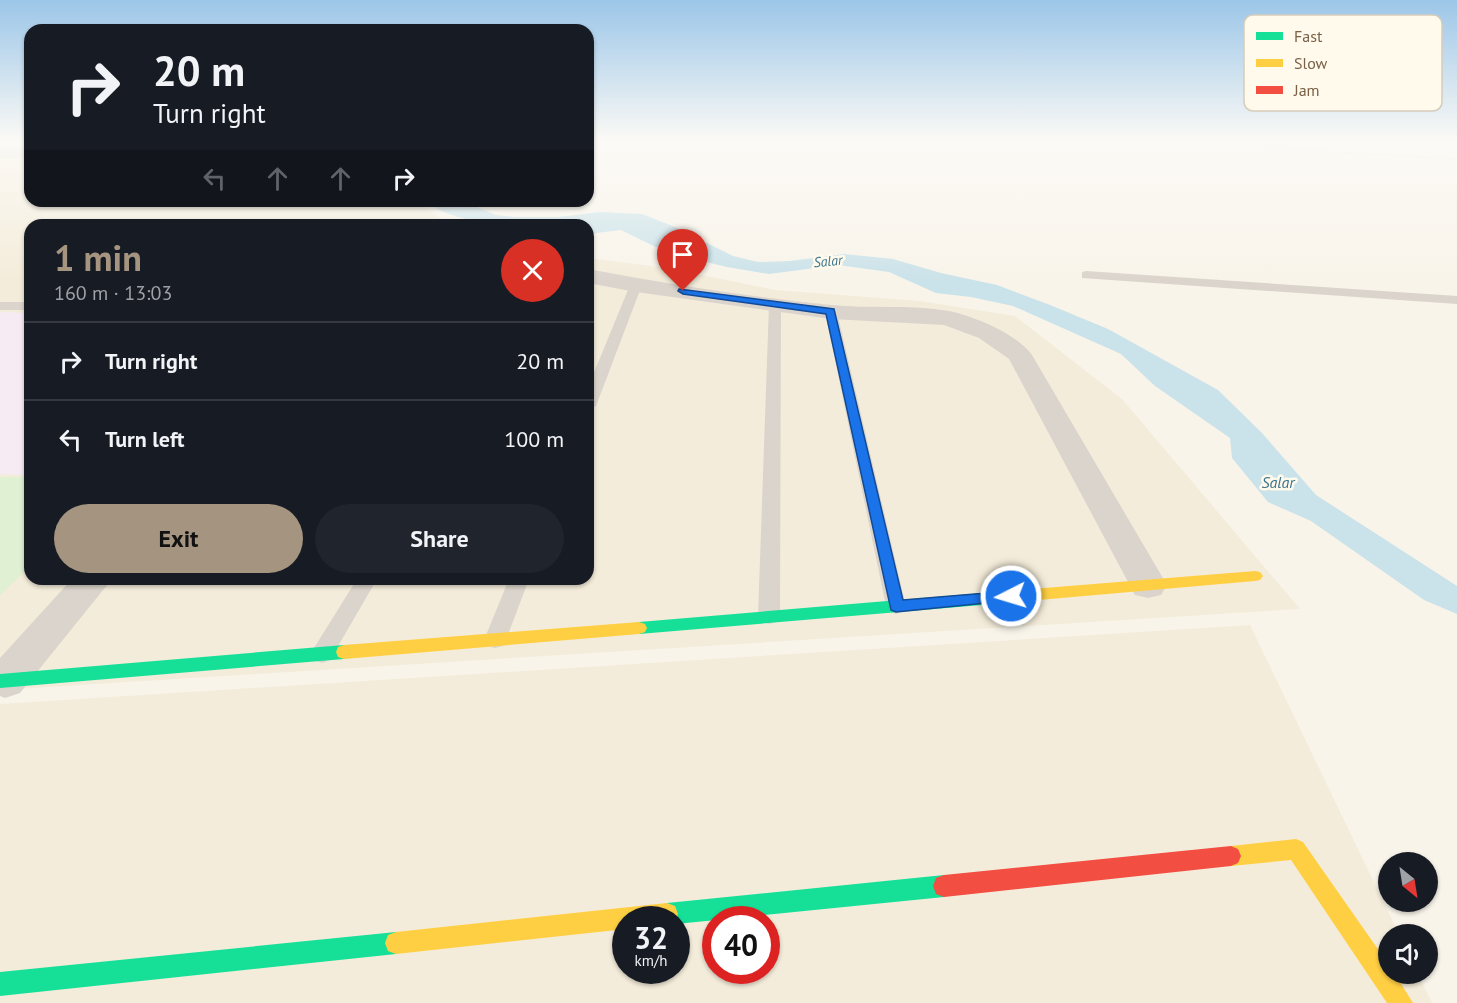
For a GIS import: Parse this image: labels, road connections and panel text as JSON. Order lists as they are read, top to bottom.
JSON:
{
  "water": ["Salar"],
  "legend": ["Fast", "Slow", "Jam"],
  "north": "bottom right",
  "page": {
    "turn": ["20 m", "Turn right"],
    "heading": ["1 min", "160 m · 13:03"],
    "list": [
      {
        "name": "Turn right",
        "value": "20 m"
      },
      {
        "name": "Turn left",
        "value": "100 m"
      }
    ],
    "buttons": ["Exit", "Share"],
    "speed": "32 km/h",
    "limit": "40"
  }
}
